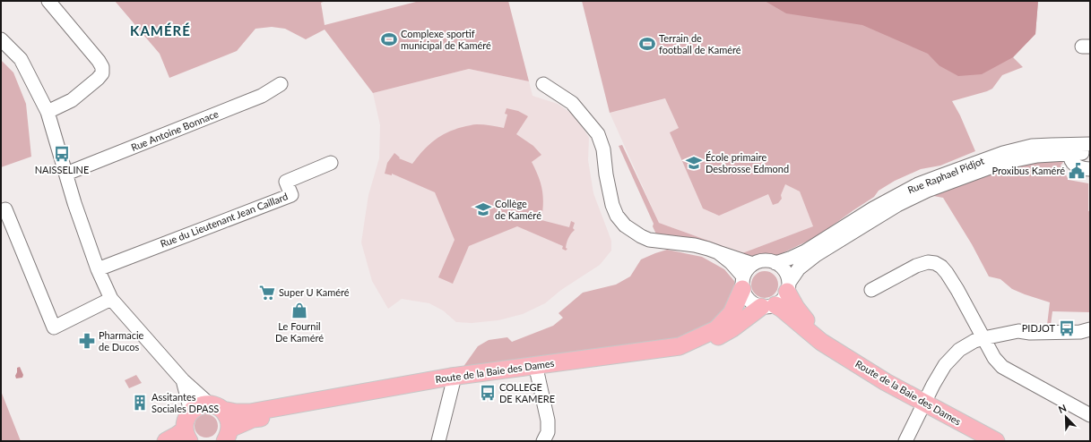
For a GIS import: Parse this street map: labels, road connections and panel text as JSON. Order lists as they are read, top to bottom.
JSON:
{
  "streets": {
    "main road": ["Route de la Baie des Dames"],
    "street": ["Rue Antoine Bonnace", "Rue Raphael Pidjot", "Rue du Lieutenant Jean Caillard"]
  },
  "crossings": [
    ["Rue Raphael Pidjot", "Route de la Baie des Dames"]
  ],
  "districts": ["KAMÉRÉ"],
  "places": {
    "sports": ["Complexe sportif municipal de Kaméré", "Terrain de football de Kaméré"],
    "bus stop": ["NAISSELINE", "PIDJOT", "COLLEGE DE KAMERE"],
    "school or university": ["École primaire Desbrosse Edmond", "Collège de Kaméré"],
    "public building": ["Proxibus Kaméré"],
    "supermarket": ["Super U Kaméré"],
    "shop": ["Le Fournil De Kaméré"],
    "pharmacy": ["Pharmacie de Ducos"],
    "building": ["Assitantes Sociales DPASS"]
  },
  "north": "top left"
}
